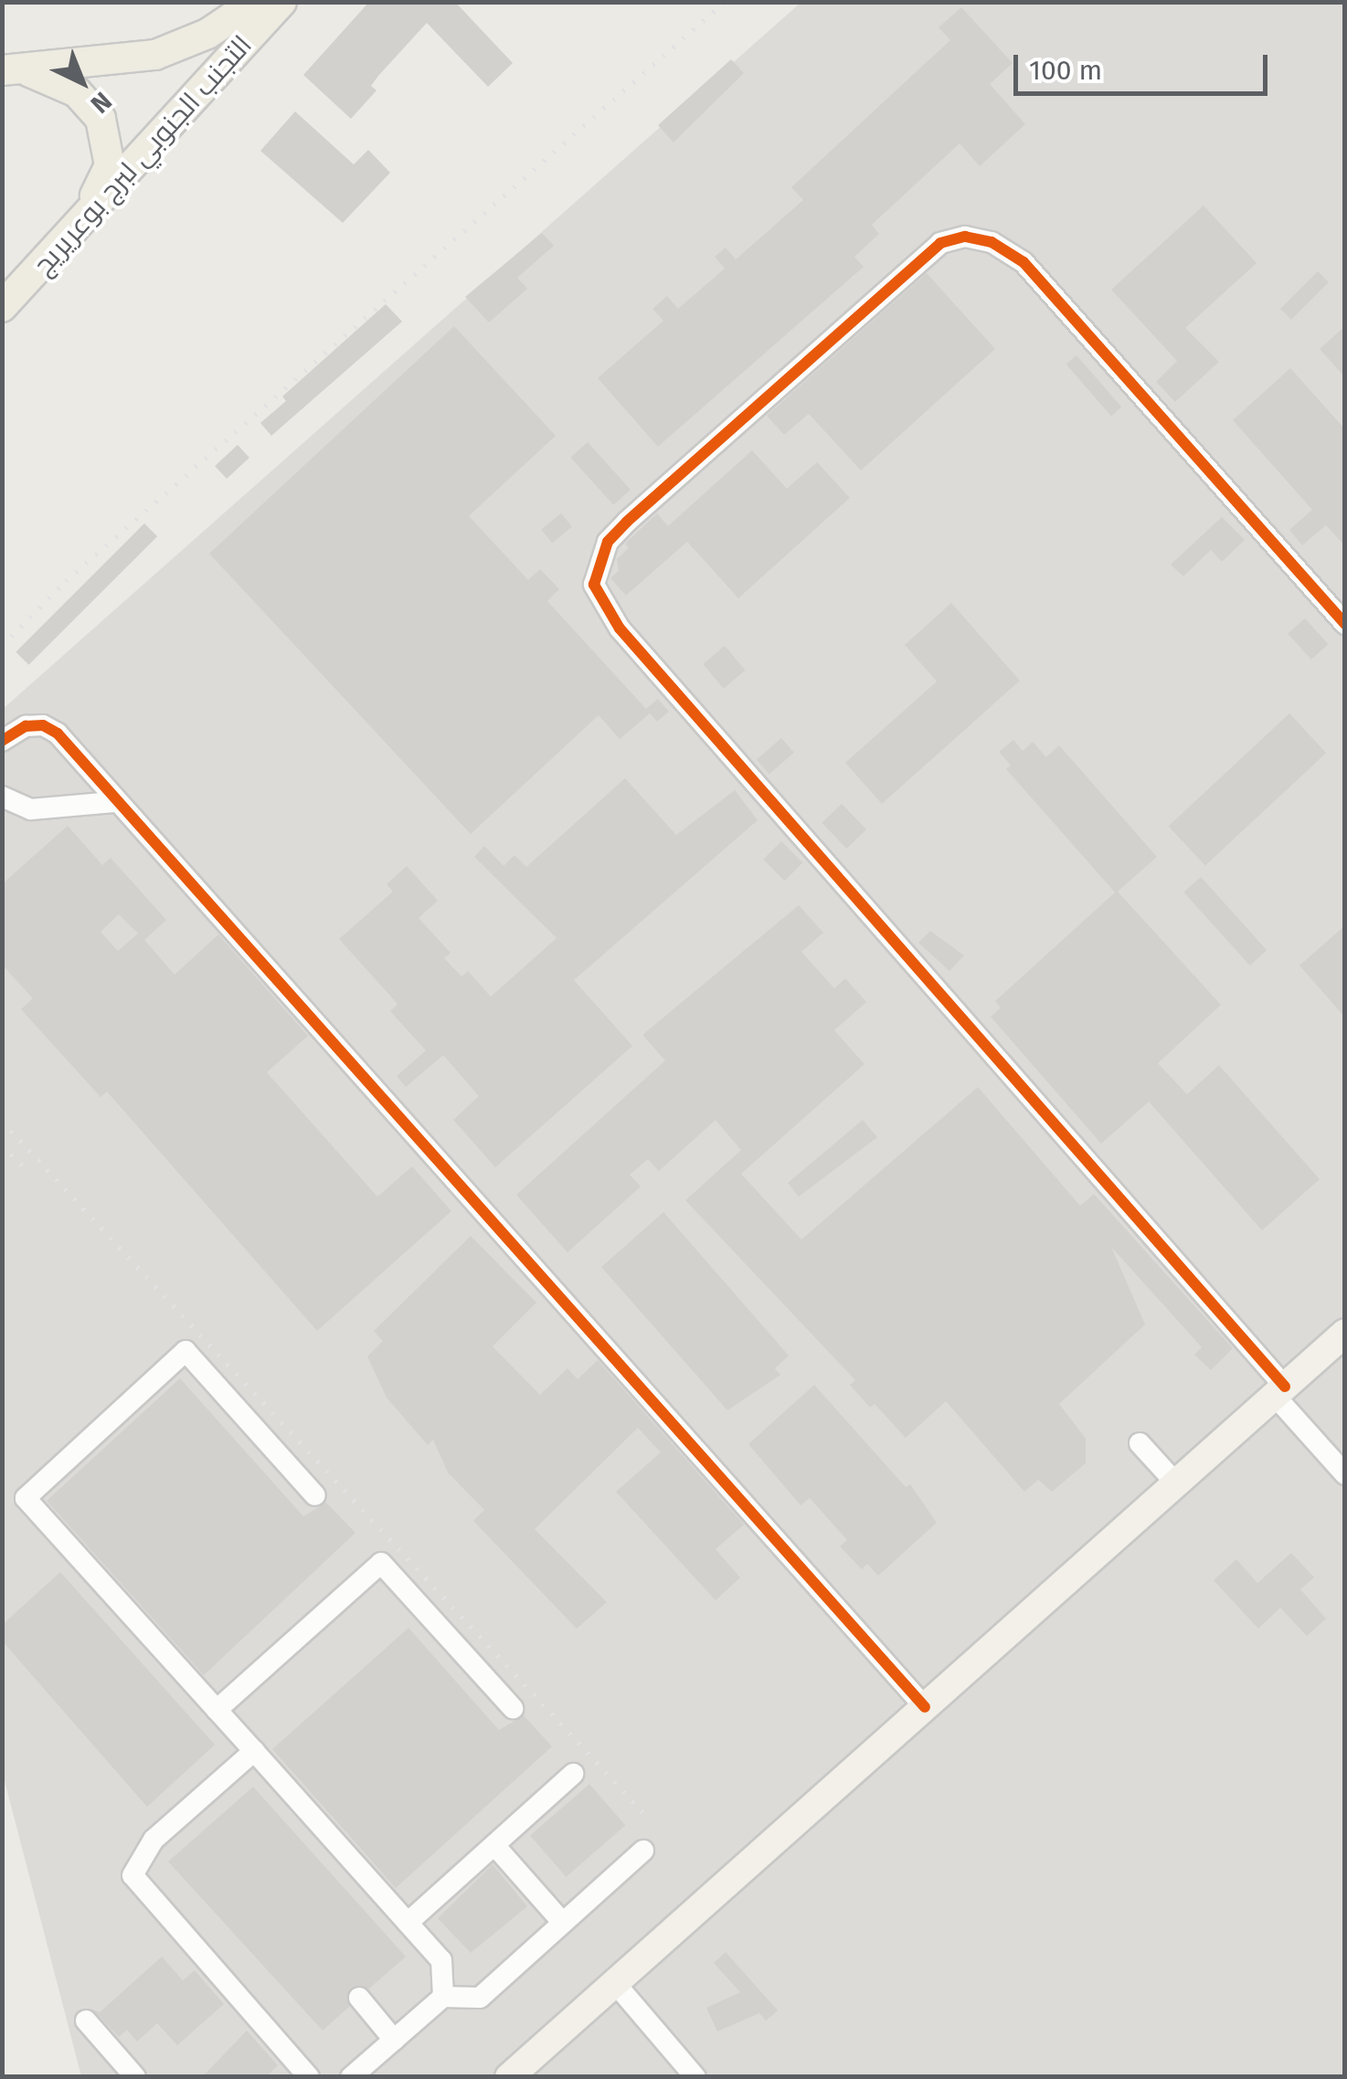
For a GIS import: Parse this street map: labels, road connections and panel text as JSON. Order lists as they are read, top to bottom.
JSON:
{
  "streets": {
    "highway": ["التجنب الجنوبي لبرج بوعريريج"]
  },
  "scale_bar": "100 m",
  "north": "bottom right"
}
